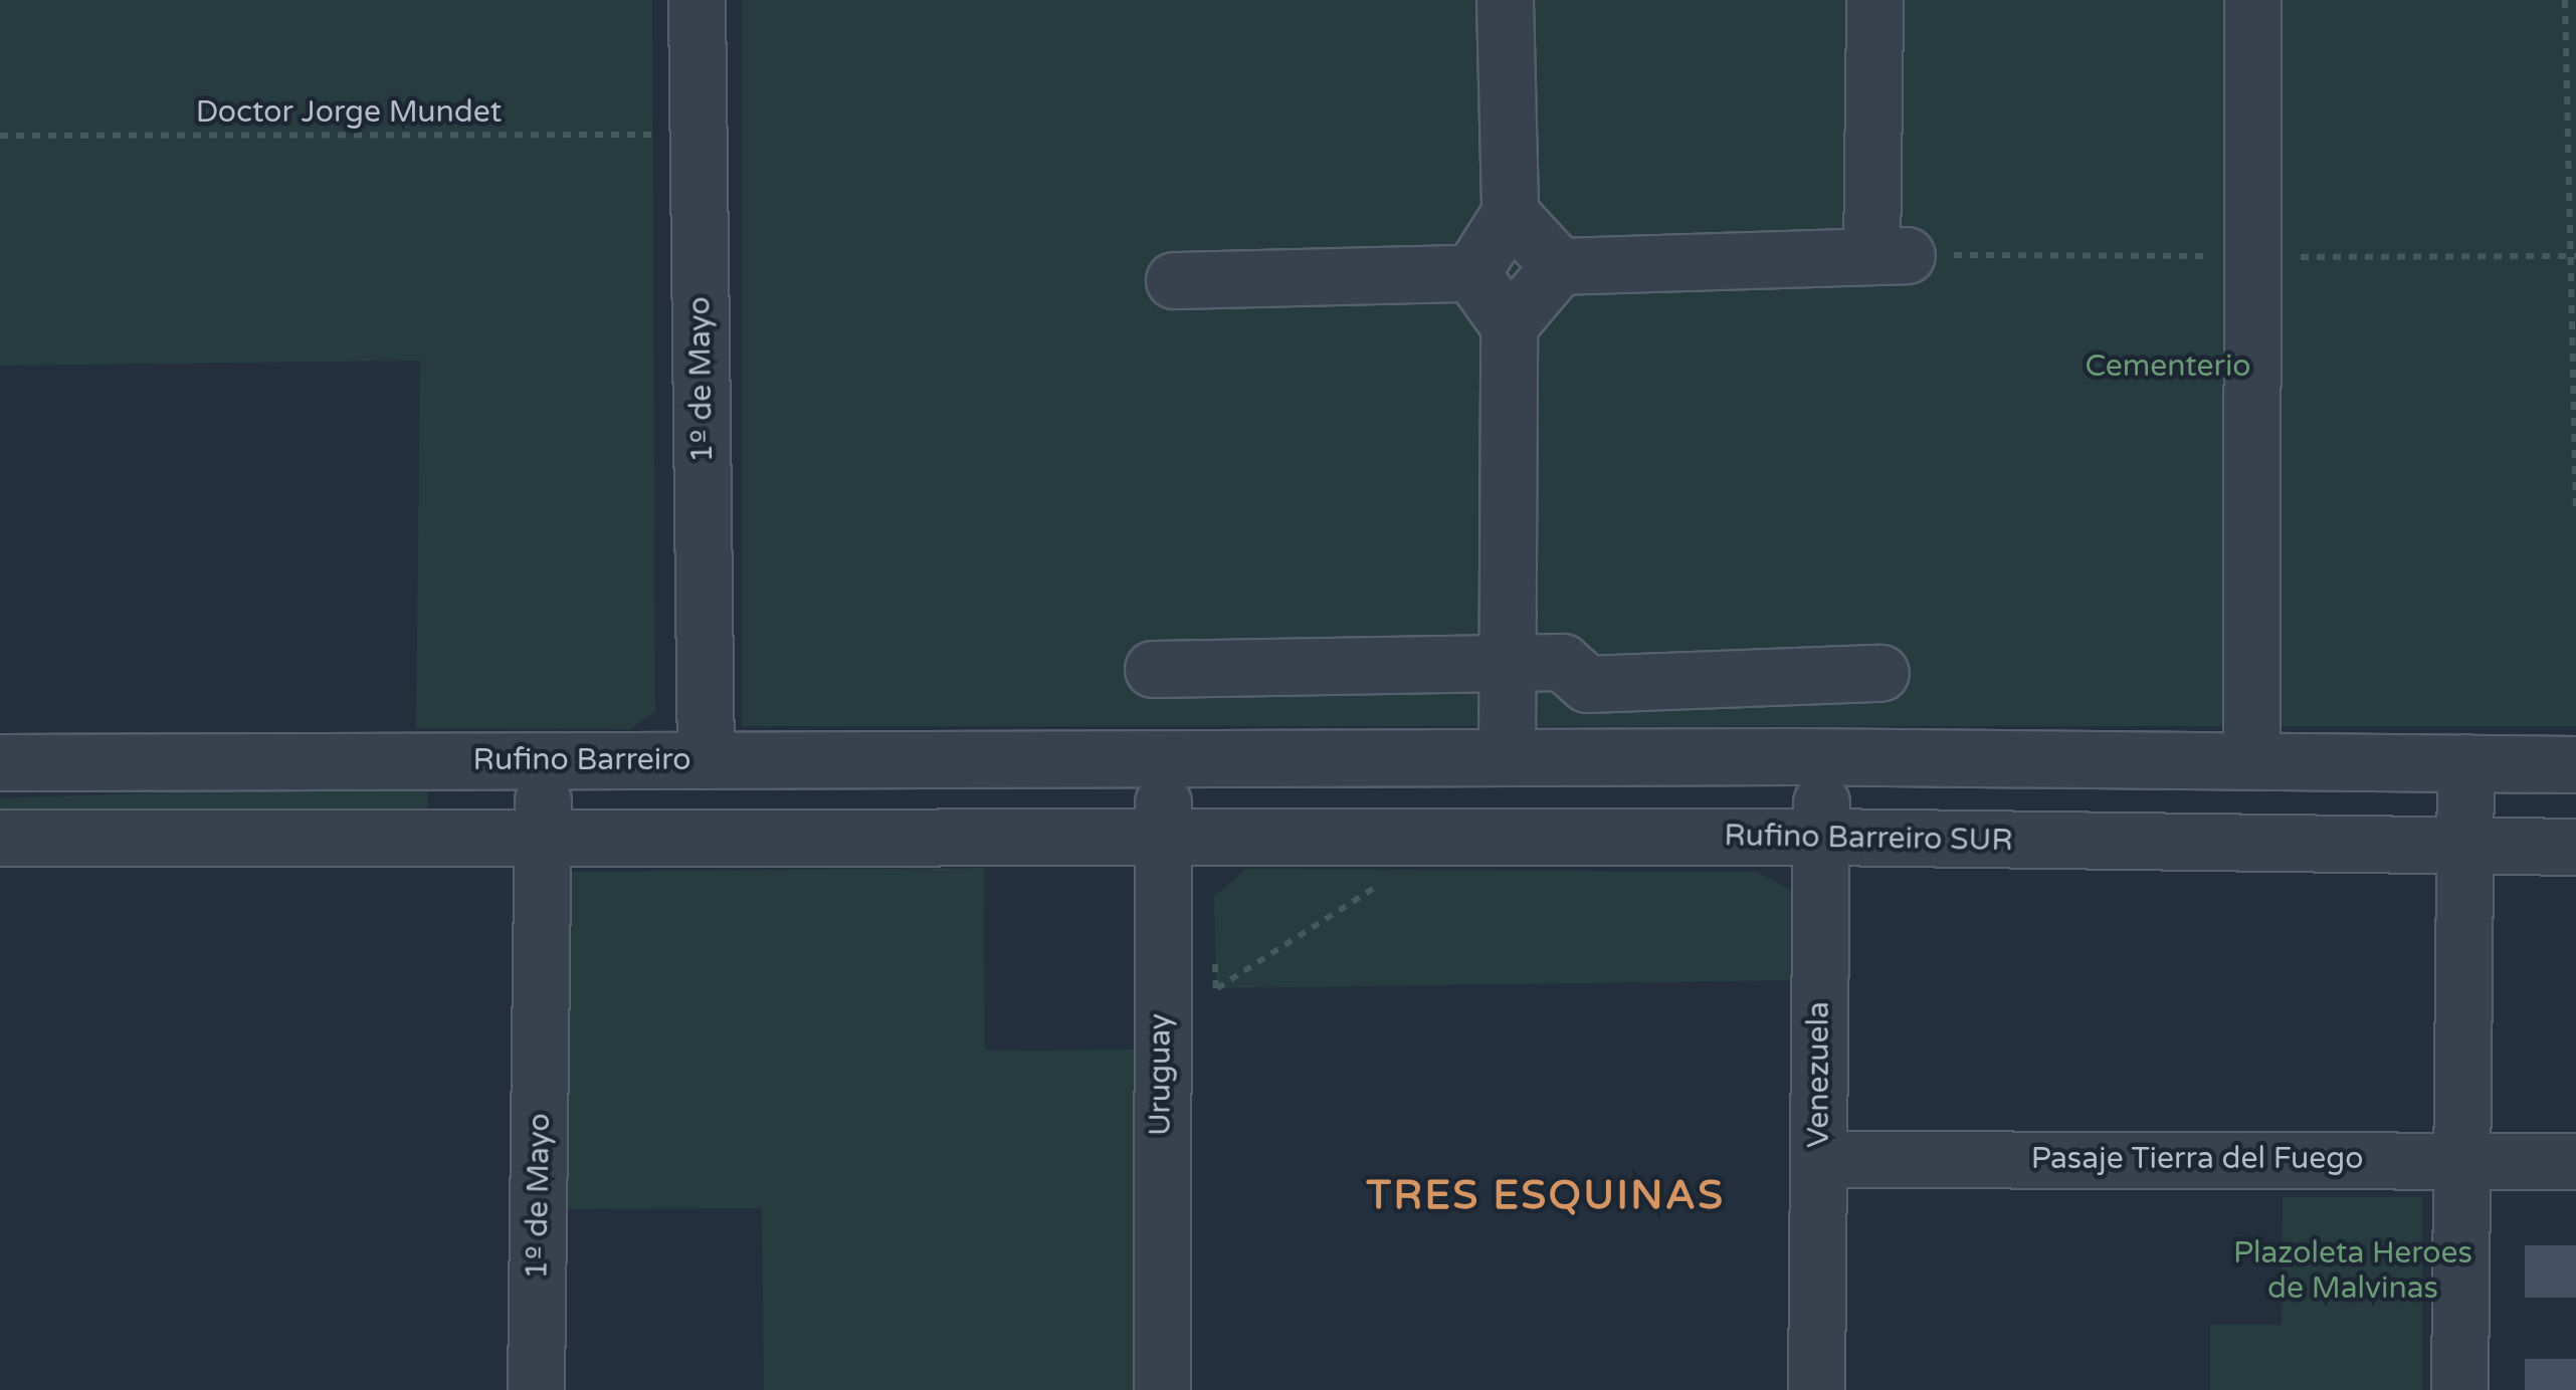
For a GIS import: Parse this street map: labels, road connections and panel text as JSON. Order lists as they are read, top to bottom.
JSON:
{
  "streets": {
    "street": [
      "1º de Mayo",
      "Rufino Barreiro",
      "Rufino Barreiro SUR",
      "Uruguay",
      "Venezuela",
      "Pasaje Tierra del Fuego"
    ],
    "path": ["Doctor Jorge Mundet"]
  },
  "crossings": [
    ["Doctor Jorge Mundet", "1º de Mayo"],
    ["1º de Mayo", "Rufino Barreiro"],
    ["Rufino Barreiro", "Uruguay"],
    ["Rufino Barreiro SUR", "Uruguay"],
    ["Rufino Barreiro SUR", "Venezuela"],
    ["Venezuela", "Pasaje Tierra del Fuego"]
  ],
  "districts": ["TRES ESQUINAS"],
  "parks": ["Cementerio", "Plazoleta Heroes de Malvinas"]
}
